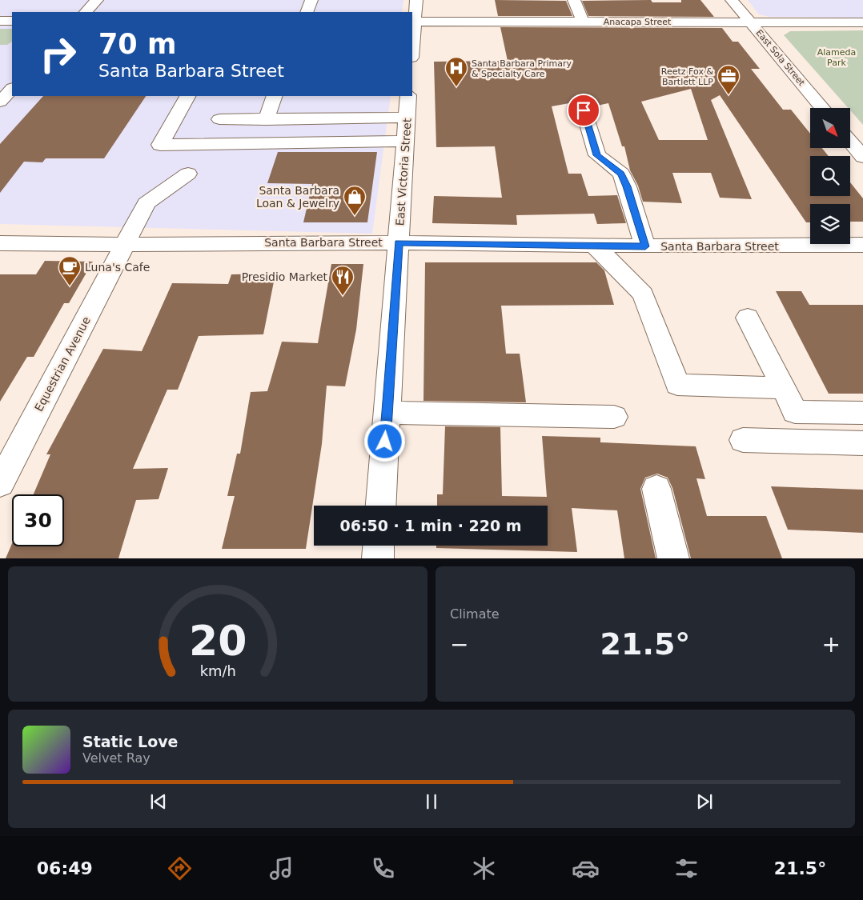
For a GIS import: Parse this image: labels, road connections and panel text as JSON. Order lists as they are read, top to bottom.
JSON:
{
  "streets": {
    "street": [
      "Anacapa Street",
      "East Sola Street",
      "East Victoria Street",
      "Santa Barbara Street",
      "Equestrian Avenue"
    ]
  },
  "crossings": [
    ["Anacapa Street", "East Sola Street"],
    ["East Victoria Street", "Santa Barbara Street"],
    ["Santa Barbara Street", "Equestrian Avenue"]
  ],
  "parks": ["Alameda Park"],
  "places": {
    "hospital": ["Santa Barbara Primary & Specialty Care"],
    "office": ["Reetz Fox & Bartlett LLP"],
    "shop": ["Santa Barbara Loan & Jewelry"],
    "cafe": ["Luna's Cafe"],
    "restaurant": ["Presidio Market"]
  },
  "north": "bottom right",
  "page": {
    "turn": ["70 m", "Santa Barbara Street"],
    "limit": "30",
    "trip": "06:50 · 1 min · 220 m",
    "tile": "Climate",
    "heat": ["−", "21.5°", "+"],
    "song": ["Static Love", "Velvet Ray"],
    "tabs": ["06:49", "21.5°"],
    "gauge": ["20", "km/h"]
  }
}
